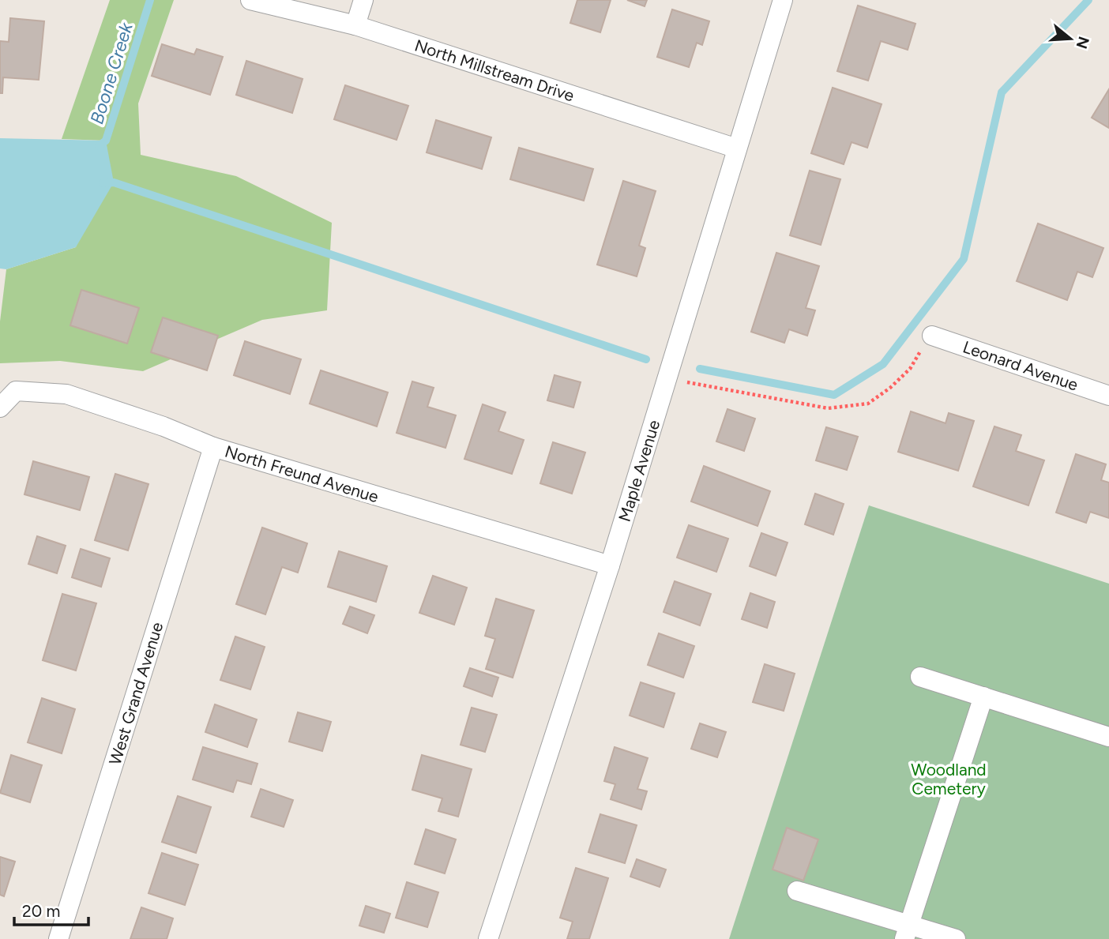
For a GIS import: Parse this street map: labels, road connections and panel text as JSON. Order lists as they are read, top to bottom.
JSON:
{
  "streets": {
    "street": [
      "North Millstream Drive",
      "Leonard Avenue",
      "Maple Avenue",
      "North Freund Avenue",
      "West Grand Avenue"
    ]
  },
  "crossings": [
    ["North Millstream Drive", "Maple Avenue"],
    ["Maple Avenue", "North Freund Avenue"],
    ["North Freund Avenue", "West Grand Avenue"]
  ],
  "water": ["Boone Creek"],
  "parks": ["Woodland Cemetery"],
  "scale_bar": "20 m",
  "north": "right"
}
